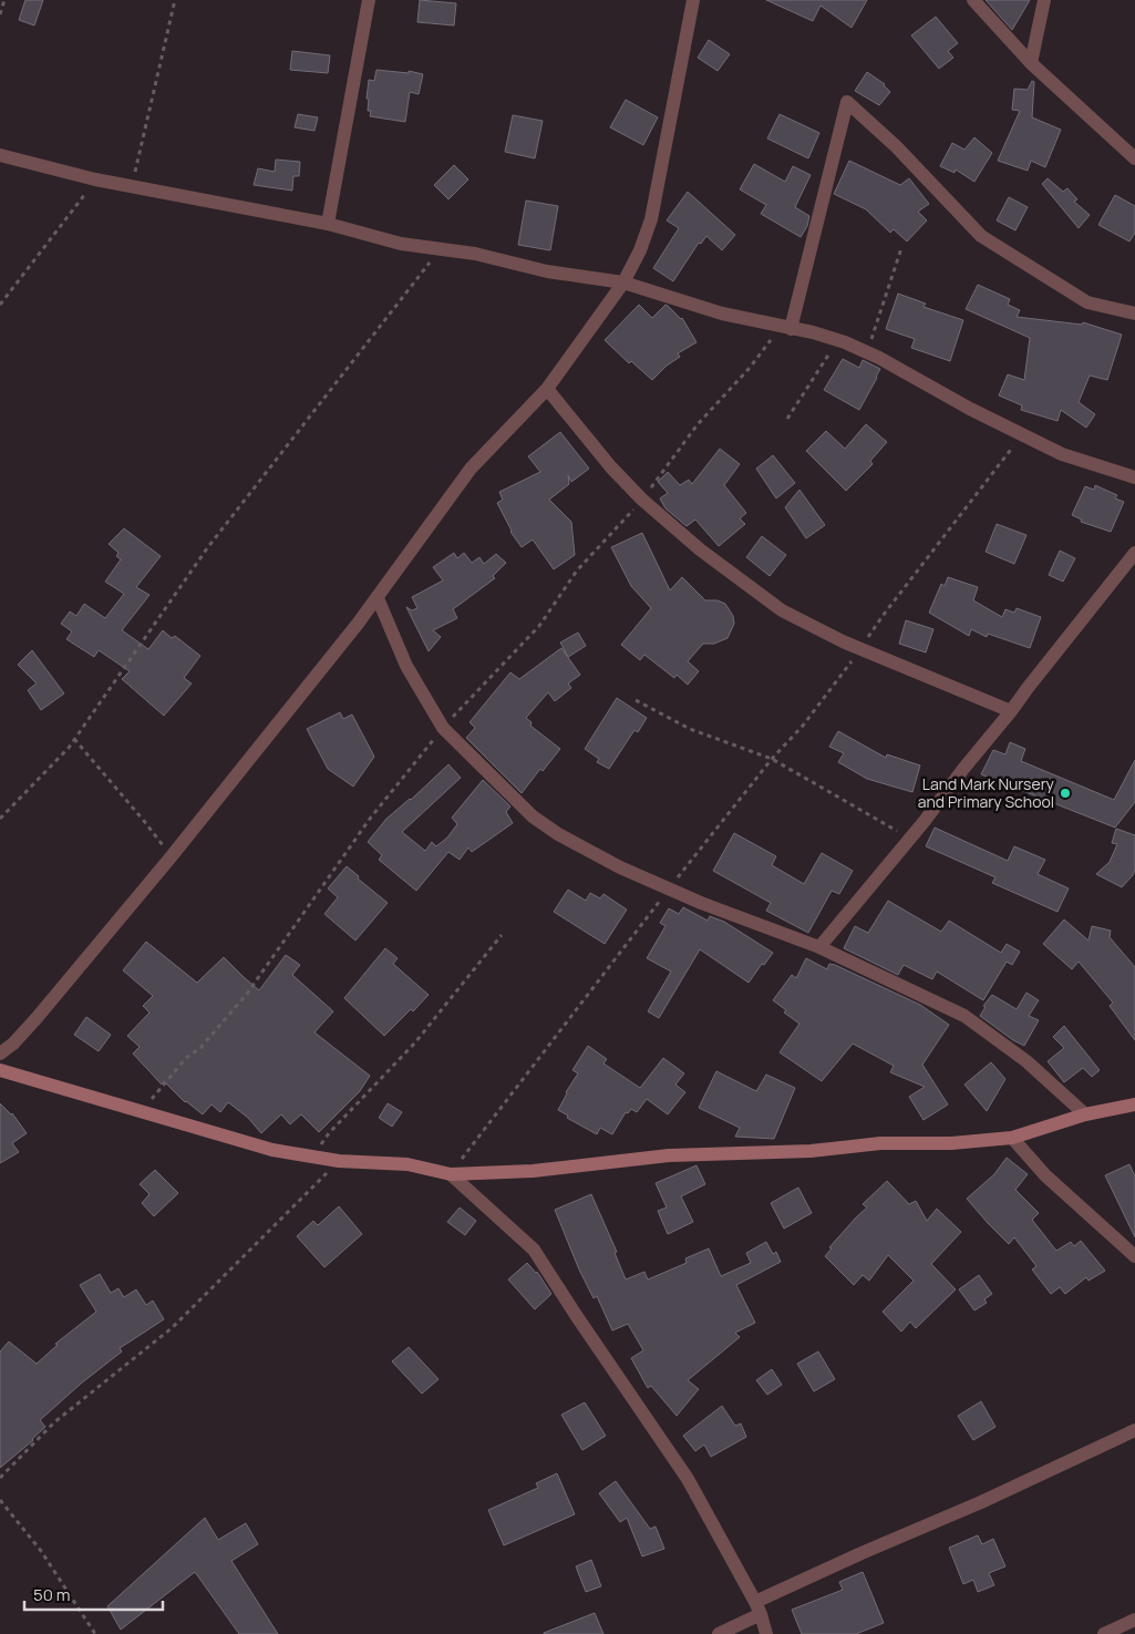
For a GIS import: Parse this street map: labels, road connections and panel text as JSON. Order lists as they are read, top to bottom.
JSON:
{
  "places": ["Land Mark Nursery and Primary School"],
  "scale_bar": "50 m"
}
